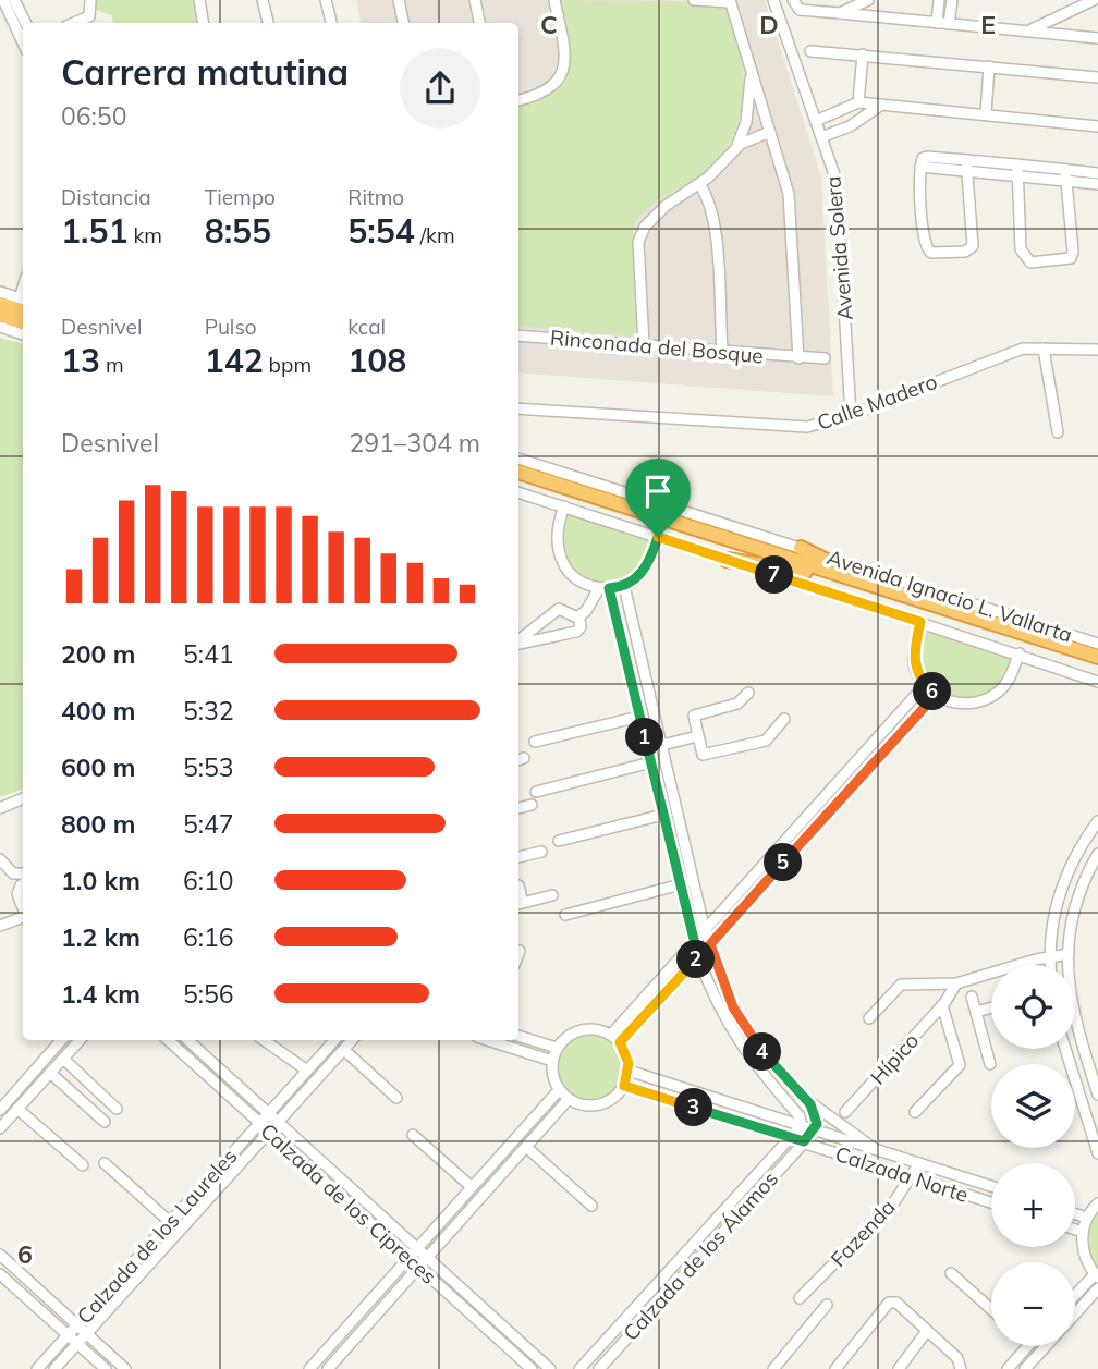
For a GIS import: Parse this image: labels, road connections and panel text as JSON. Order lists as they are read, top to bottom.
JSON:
{
  "streets": {
    "highway": ["Avenida Ignacio L. Vallarta"],
    "street": [
      "Avenida Solera",
      "Rinconada del Bosque",
      "Calle Madero",
      "Hípico",
      "Calzada Norte",
      "Calzada de los Cipreces",
      "Fazenda",
      "Calzada de los Laureles",
      "Calzada de los Álamos"
    ]
  },
  "crossings": [
    ["Avenida Solera", "Calle Madero"],
    ["Calzada Norte", "Fazenda"],
    ["Calzada Norte", "Calzada de los Álamos"],
    ["Calzada de los Cipreces", "Calzada de los Laureles"]
  ],
  "page": {
    "heading": ["Carrera matutina", "06:50"],
    "stats": [
      ["Distancia", "1.51 km"],
      ["Tiempo", "8:55"],
      ["Ritmo", "5:54 /km"],
      ["Desnivel", "13 m"],
      ["Pulso", "142 bpm"],
      ["kcal", "108"]
    ],
    "chart": ["Desnivel", "291–304 m"],
    "pins": [
      "7",
      "6",
      "1",
      "5",
      "2",
      "4",
      "3"
    ],
    "list": [
      {
        "name": "200 m",
        "note": "5:41"
      },
      {
        "name": "400 m",
        "note": "5:32"
      },
      {
        "name": "600 m",
        "note": "5:53"
      },
      {
        "name": "800 m",
        "note": "5:47"
      },
      {
        "name": "1.0 km",
        "note": "6:10"
      },
      {
        "name": "1.2 km",
        "note": "6:16"
      },
      {
        "name": "1.4 km",
        "note": "5:56"
      }
    ],
    "map_buttons": ["+", "−"]
  },
  "grid": {
    "columns": ["C", "D", "E"],
    "rows": ["6"]
  }
}
